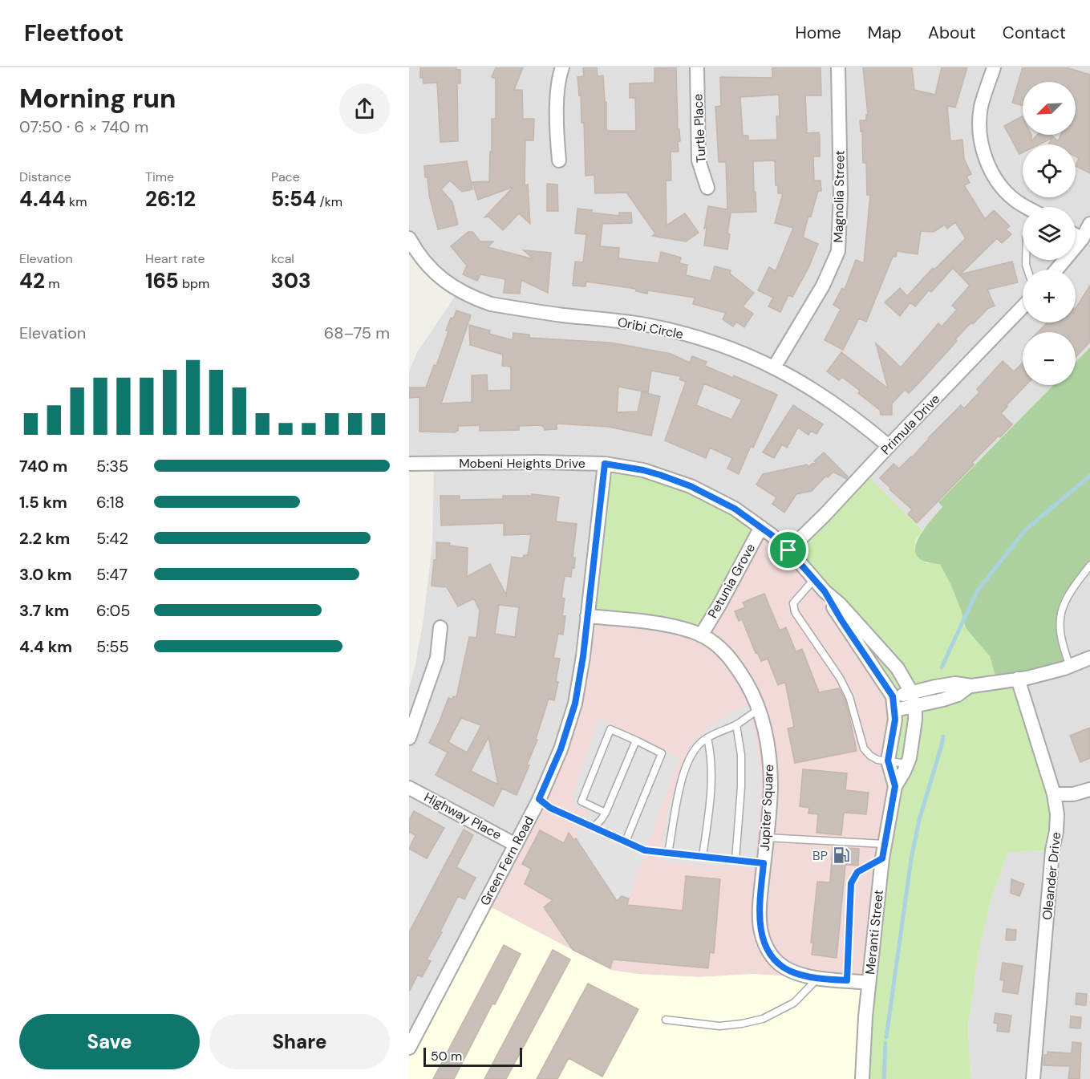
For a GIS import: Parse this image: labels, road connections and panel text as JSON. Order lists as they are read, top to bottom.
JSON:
{
  "streets": {
    "street": [
      "Turtle Place",
      "Magnolia Street",
      "Oribi Circle",
      "Primula Drive",
      "Mobeni Heights Drive",
      "Petunia Grove",
      "Jupiter Square",
      "Highway Place",
      "Green Fern Road",
      "Oleander Drive",
      "Meranti Street"
    ]
  },
  "crossings": [
    ["Magnolia Street", "Oribi Circle"],
    ["Oribi Circle", "Primula Drive"],
    ["Primula Drive", "Mobeni Heights Drive"],
    ["Mobeni Heights Drive", "Petunia Grove"],
    ["Mobeni Heights Drive", "Green Fern Road"],
    ["Mobeni Heights Drive", "Meranti Street"],
    ["Petunia Grove", "Jupiter Square"],
    ["Jupiter Square", "Green Fern Road"],
    ["Jupiter Square", "Meranti Street"],
    ["Highway Place", "Green Fern Road"]
  ],
  "places": {
    "fuel station": ["BP"]
  },
  "scale_bar": "50 m",
  "north": "bottom left",
  "page": {
    "header": "Fleetfoot",
    "nav": [
      "Home",
      "Map",
      "About",
      "Contact"
    ],
    "heading": ["Morning run", "07:50 · 6 × 740 m"],
    "map_buttons": ["+", "−"],
    "stats": [
      ["Distance", "4.44 km"],
      ["Time", "26:12"],
      ["Pace", "5:54 /km"],
      ["Elevation", "42 m"],
      ["Heart rate", "165 bpm"],
      ["kcal", "303"]
    ],
    "chart": ["Elevation", "68–75 m"],
    "list": [
      {
        "name": "740 m",
        "note": "5:35"
      },
      {
        "name": "1.5 km",
        "note": "6:18"
      },
      {
        "name": "2.2 km",
        "note": "5:42"
      },
      {
        "name": "3.0 km",
        "note": "5:47"
      },
      {
        "name": "3.7 km",
        "note": "6:05"
      },
      {
        "name": "4.4 km",
        "note": "5:55"
      }
    ],
    "buttons": ["Save", "Share"],
    "scale": "50 m"
  }
}
